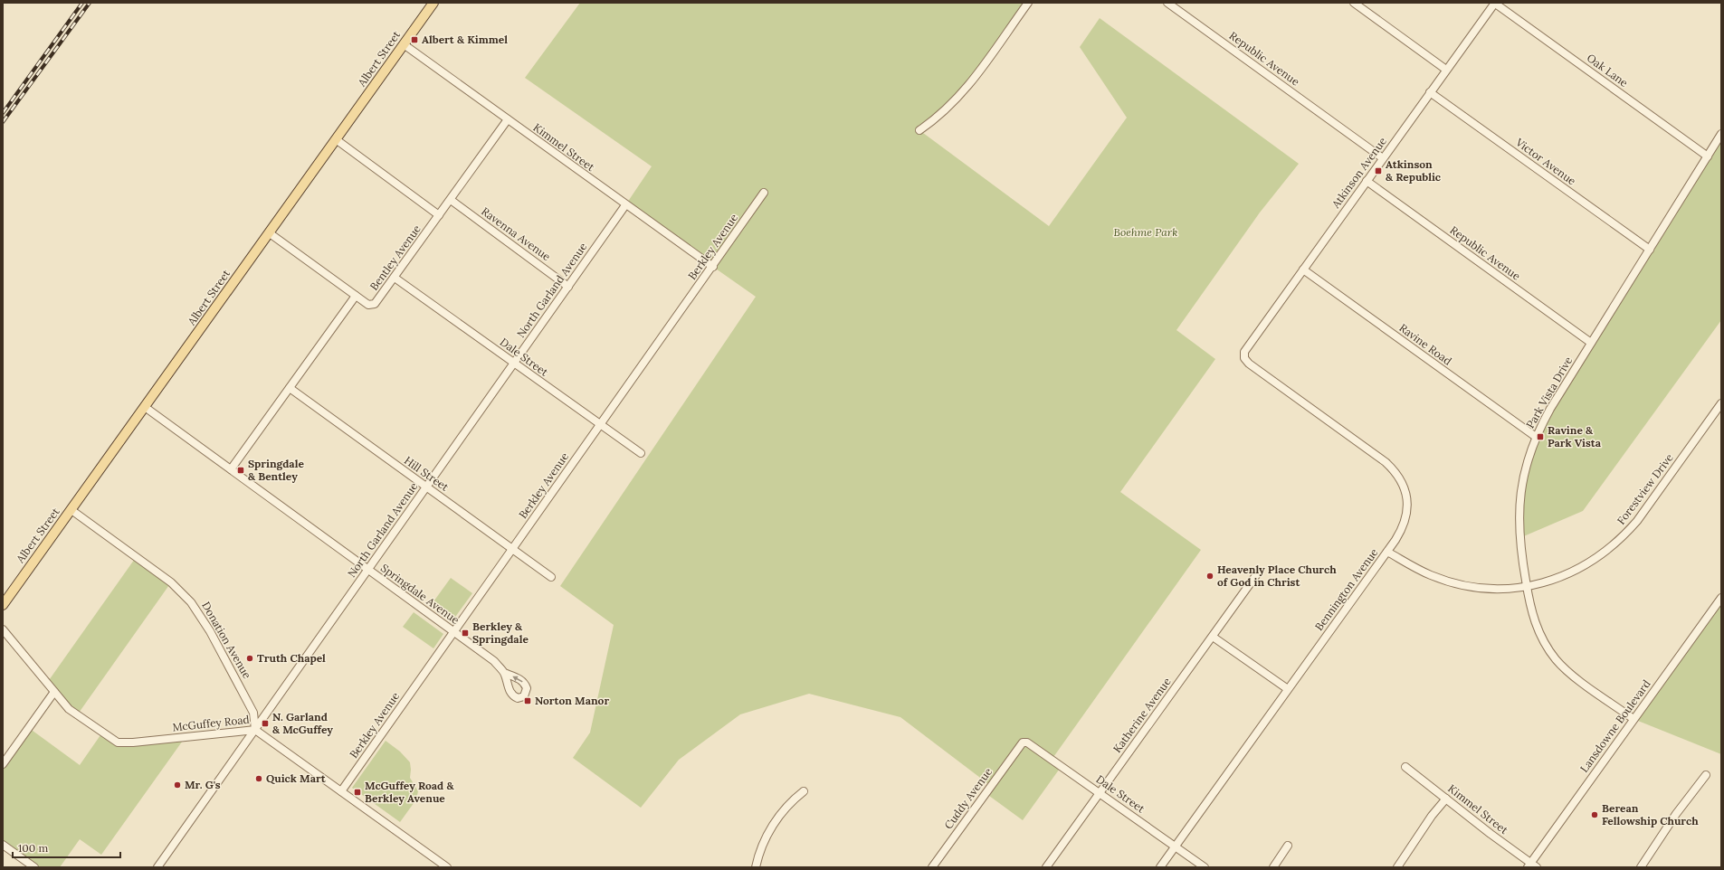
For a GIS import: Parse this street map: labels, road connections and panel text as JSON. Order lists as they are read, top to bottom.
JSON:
{
  "streets": {
    "main road": ["Albert Street"],
    "street": [
      "Republic Avenue",
      "Oak Lane",
      "Kimmel Street",
      "Victor Avenue",
      "Atkinson Avenue",
      "Ravenna Avenue",
      "Berkley Avenue",
      "Bentley Avenue",
      "North Garland Avenue",
      "Ravine Road",
      "Dale Street",
      "Park Vista Drive",
      "Hill Street",
      "Forestview Drive",
      "Bennington Avenue",
      "Springdale Avenue",
      "Donation Avenue",
      "Katherine Avenue",
      "McGuffey Road",
      "Lansdowne Boulevard",
      "Cuddy Avenue"
    ]
  },
  "crossings": [
    ["Albert Street", "Kimmel Street"],
    ["Albert Street", "Springdale Avenue"],
    ["Albert Street", "Donation Avenue"],
    ["Republic Avenue", "Atkinson Avenue"],
    ["Republic Avenue", "Park Vista Drive"],
    ["Oak Lane", "Atkinson Avenue"],
    ["Oak Lane", "Park Vista Drive"],
    ["Kimmel Street", "Berkley Avenue"],
    ["Kimmel Street", "Bentley Avenue"],
    ["Kimmel Street", "North Garland Avenue"],
    ["Kimmel Street", "Lansdowne Boulevard"],
    ["Victor Avenue", "Atkinson Avenue"],
    ["Victor Avenue", "Park Vista Drive"],
    ["Atkinson Avenue", "Ravine Road"],
    ["Atkinson Avenue", "Bennington Avenue"],
    ["Ravenna Avenue", "Bentley Avenue"],
    ["Ravenna Avenue", "North Garland Avenue"],
    ["Berkley Avenue", "Dale Street"],
    ["Berkley Avenue", "Hill Street"],
    ["Berkley Avenue", "Springdale Avenue"],
    ["Berkley Avenue", "McGuffey Road"],
    ["Bentley Avenue", "Dale Street"],
    ["Bentley Avenue", "Hill Street"],
    ["Bentley Avenue", "Springdale Avenue"],
    ["North Garland Avenue", "Dale Street"],
    ["North Garland Avenue", "Hill Street"],
    ["North Garland Avenue", "Springdale Avenue"],
    ["North Garland Avenue", "Donation Avenue"],
    ["North Garland Avenue", "McGuffey Road"],
    ["Ravine Road", "Park Vista Drive"],
    ["Dale Street", "Bennington Avenue"],
    ["Dale Street", "Katherine Avenue"],
    ["Dale Street", "Cuddy Avenue"],
    ["Park Vista Drive", "Forestview Drive"],
    ["Park Vista Drive", "Lansdowne Boulevard"],
    ["Forestview Drive", "Bennington Avenue"],
    ["Donation Avenue", "McGuffey Road"]
  ],
  "parks": ["Boehme Park"],
  "places": {
    "transit": [
      "Albert & Kimmel",
      "Atkinson & Republic",
      "Ravine & Park Vista",
      "Springdale & Bentley",
      "Berkley & Springdale",
      "Norton Manor",
      "N. Garland & McGuffey",
      "McGuffey Road & Berkley Avenue"
    ],
    "other": [
      "Heavenly Place Church of God in Christ",
      "Truth Chapel",
      "Quick Mart",
      "Mr. G's",
      "Berean Fellowship Church"
    ]
  },
  "scale_bar": "100 m"
}
